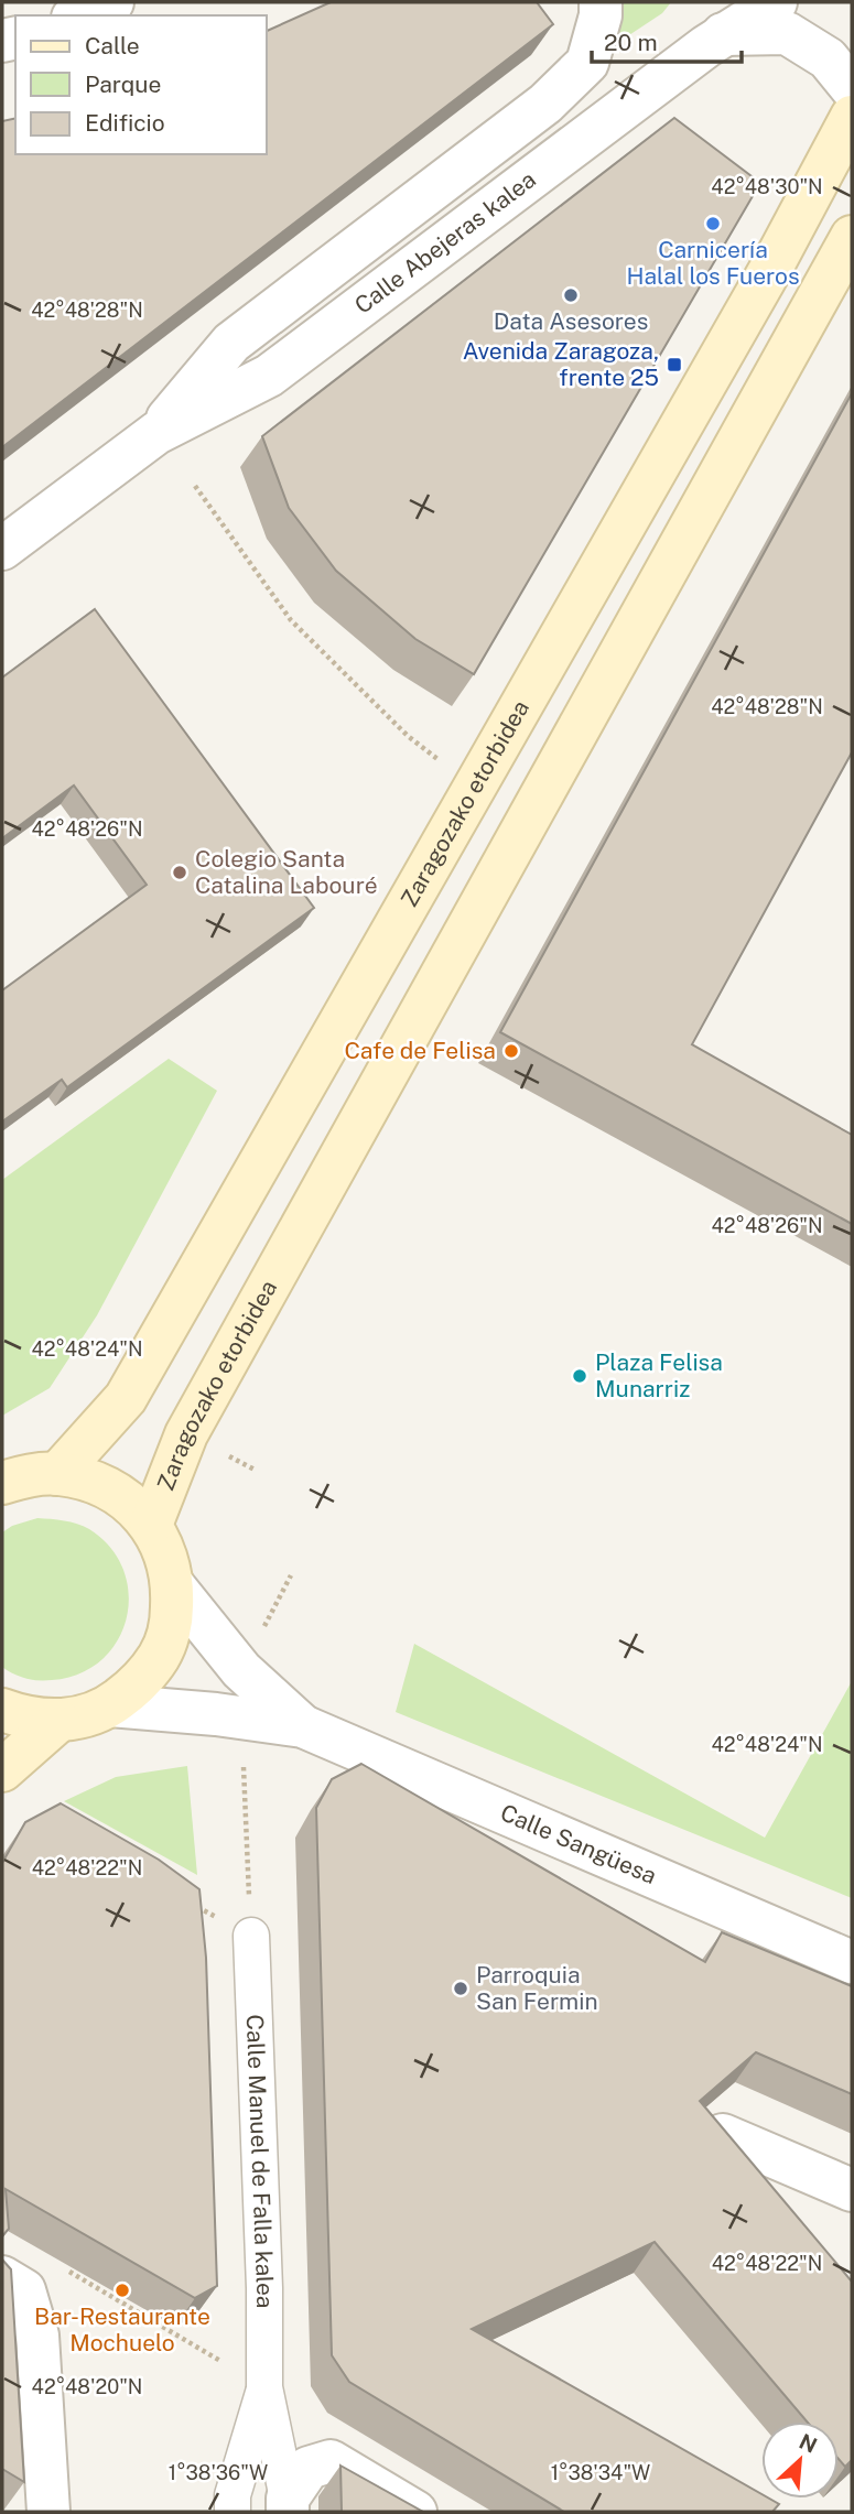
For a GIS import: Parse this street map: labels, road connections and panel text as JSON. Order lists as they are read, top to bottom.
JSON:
{
  "streets": {
    "main road": ["Zaragozako etorbidea"],
    "street": ["Calle Abejeras kalea", "Calle Sangüesa", "Calle Manuel de Falla kalea"]
  },
  "places": {
    "other": [
      "Carnicería Halal los Fueros",
      "Data Asesores",
      "Colegio Santa Catalina Labouré",
      "Cafe de Felisa",
      "Plaza Felisa Munarriz",
      "Parroquia San Fermin",
      "Bar-Restaurante Mochuelo"
    ],
    "transit": ["Avenida Zaragoza, frente 25"]
  },
  "legend": ["Calle", "Parque", "Edificio"],
  "scale_bar": "20 m",
  "north": "top right",
  "coordinates": [
    "42°48'30\"N",
    "42°48'28\"N",
    "42°48'26\"N",
    "42°48'24\"N",
    "42°48'22\"N",
    "42°48'20\"N",
    "1°38'36\"W",
    "1°38'34\"W"
  ]
}
